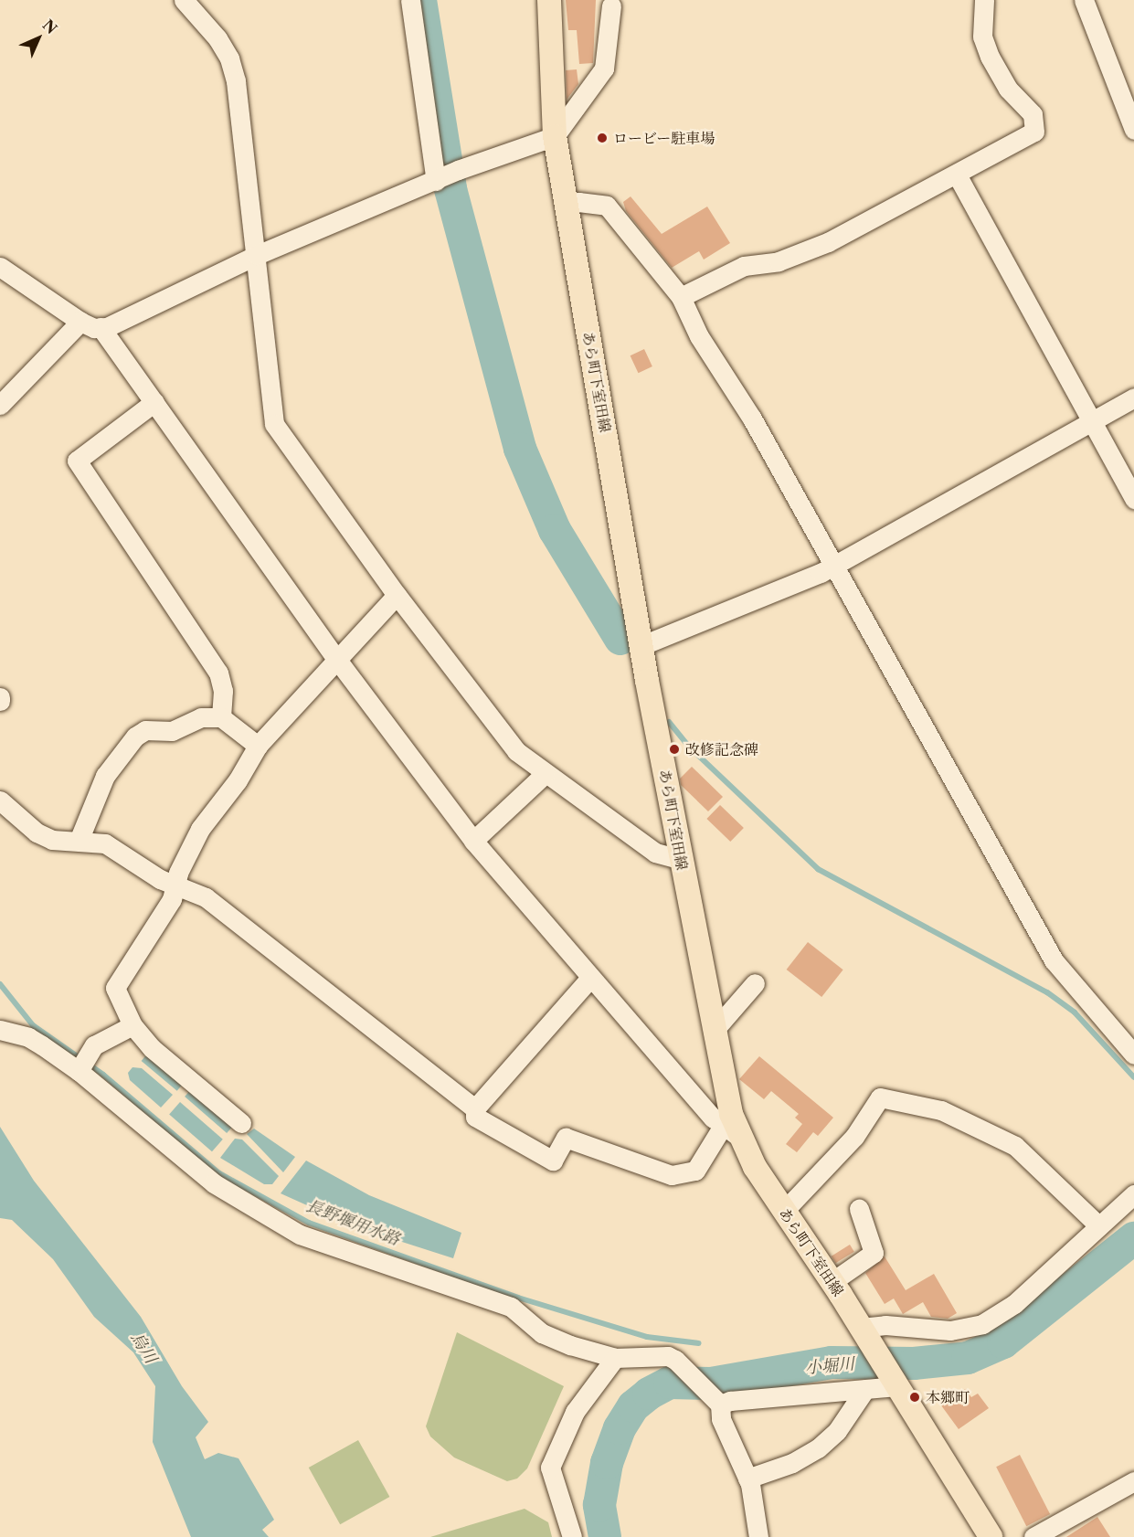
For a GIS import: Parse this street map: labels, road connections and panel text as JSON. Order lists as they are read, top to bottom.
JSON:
{
  "streets": {
    "main road": ["あら町下室田線"]
  },
  "water": ["長野堰用水路", "烏川", "小堀川"],
  "places": ["ロービー駐車場", "改修記念碑", "本郷町"],
  "north": "top right"
}
